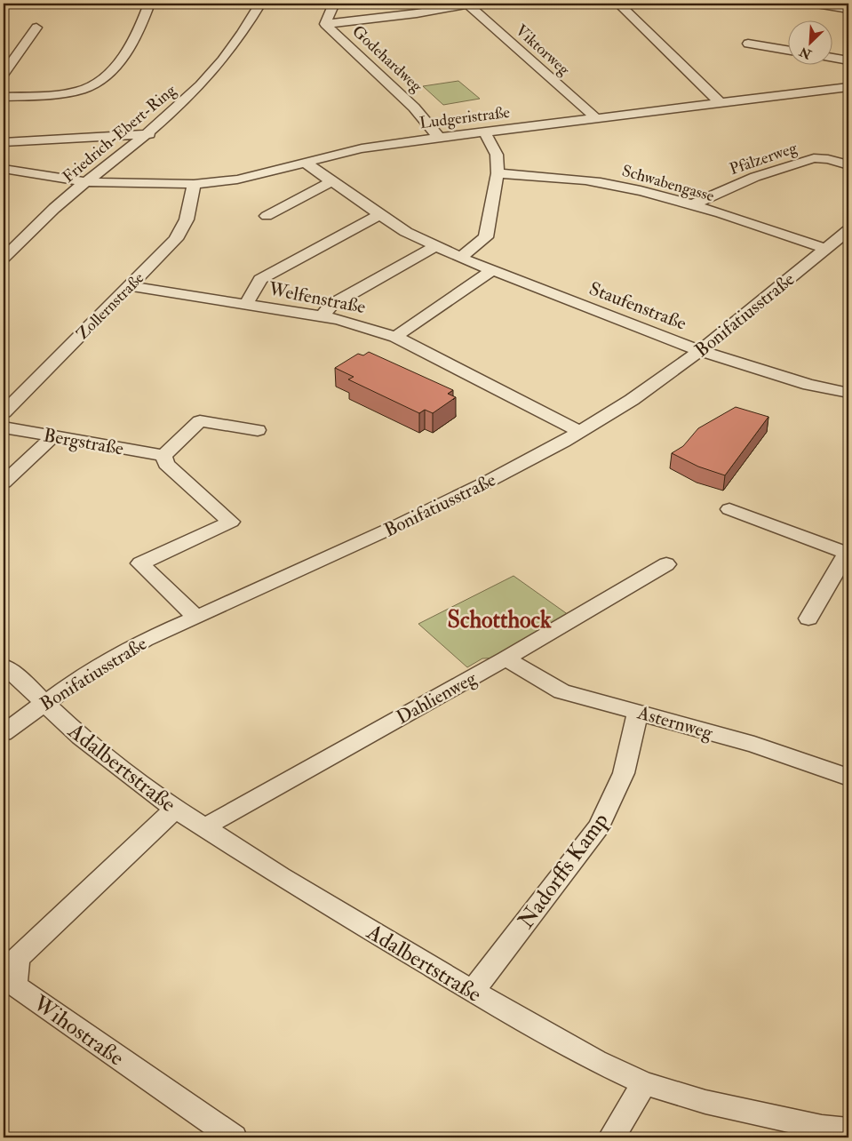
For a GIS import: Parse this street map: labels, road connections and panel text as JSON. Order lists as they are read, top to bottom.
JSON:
{
  "streets": {
    "street": [
      "Viktorweg",
      "Godehardweg",
      "Ludgeristraße",
      "Friedrich-Ebert-Ring",
      "Pfälzerweg",
      "Schwabengasse",
      "Welfenstraße",
      "Zollernstraße",
      "Staufenstraße",
      "Bonifatiusstraße",
      "Bergstraße",
      "Dahlienweg",
      "Asternweg",
      "Adalbertstraße",
      "Nadorffs Kamp",
      "Wihostraße"
    ]
  },
  "crossings": [
    ["Viktorweg", "Ludgeristraße"],
    ["Godehardweg", "Ludgeristraße"],
    ["Ludgeristraße", "Friedrich-Ebert-Ring"],
    ["Ludgeristraße", "Zollernstraße"],
    ["Ludgeristraße", "Staufenstraße"],
    ["Pfälzerweg", "Schwabengasse"],
    ["Schwabengasse", "Bonifatiusstraße"],
    ["Welfenstraße", "Zollernstraße"],
    ["Welfenstraße", "Bonifatiusstraße"],
    ["Staufenstraße", "Bonifatiusstraße"],
    ["Bonifatiusstraße", "Adalbertstraße"],
    ["Dahlienweg", "Asternweg"],
    ["Dahlienweg", "Adalbertstraße"],
    ["Asternweg", "Nadorffs Kamp"],
    ["Adalbertstraße", "Nadorffs Kamp"],
    ["Adalbertstraße", "Wihostraße"]
  ],
  "districts": ["Schotthock"],
  "north": "bottom left"
}
